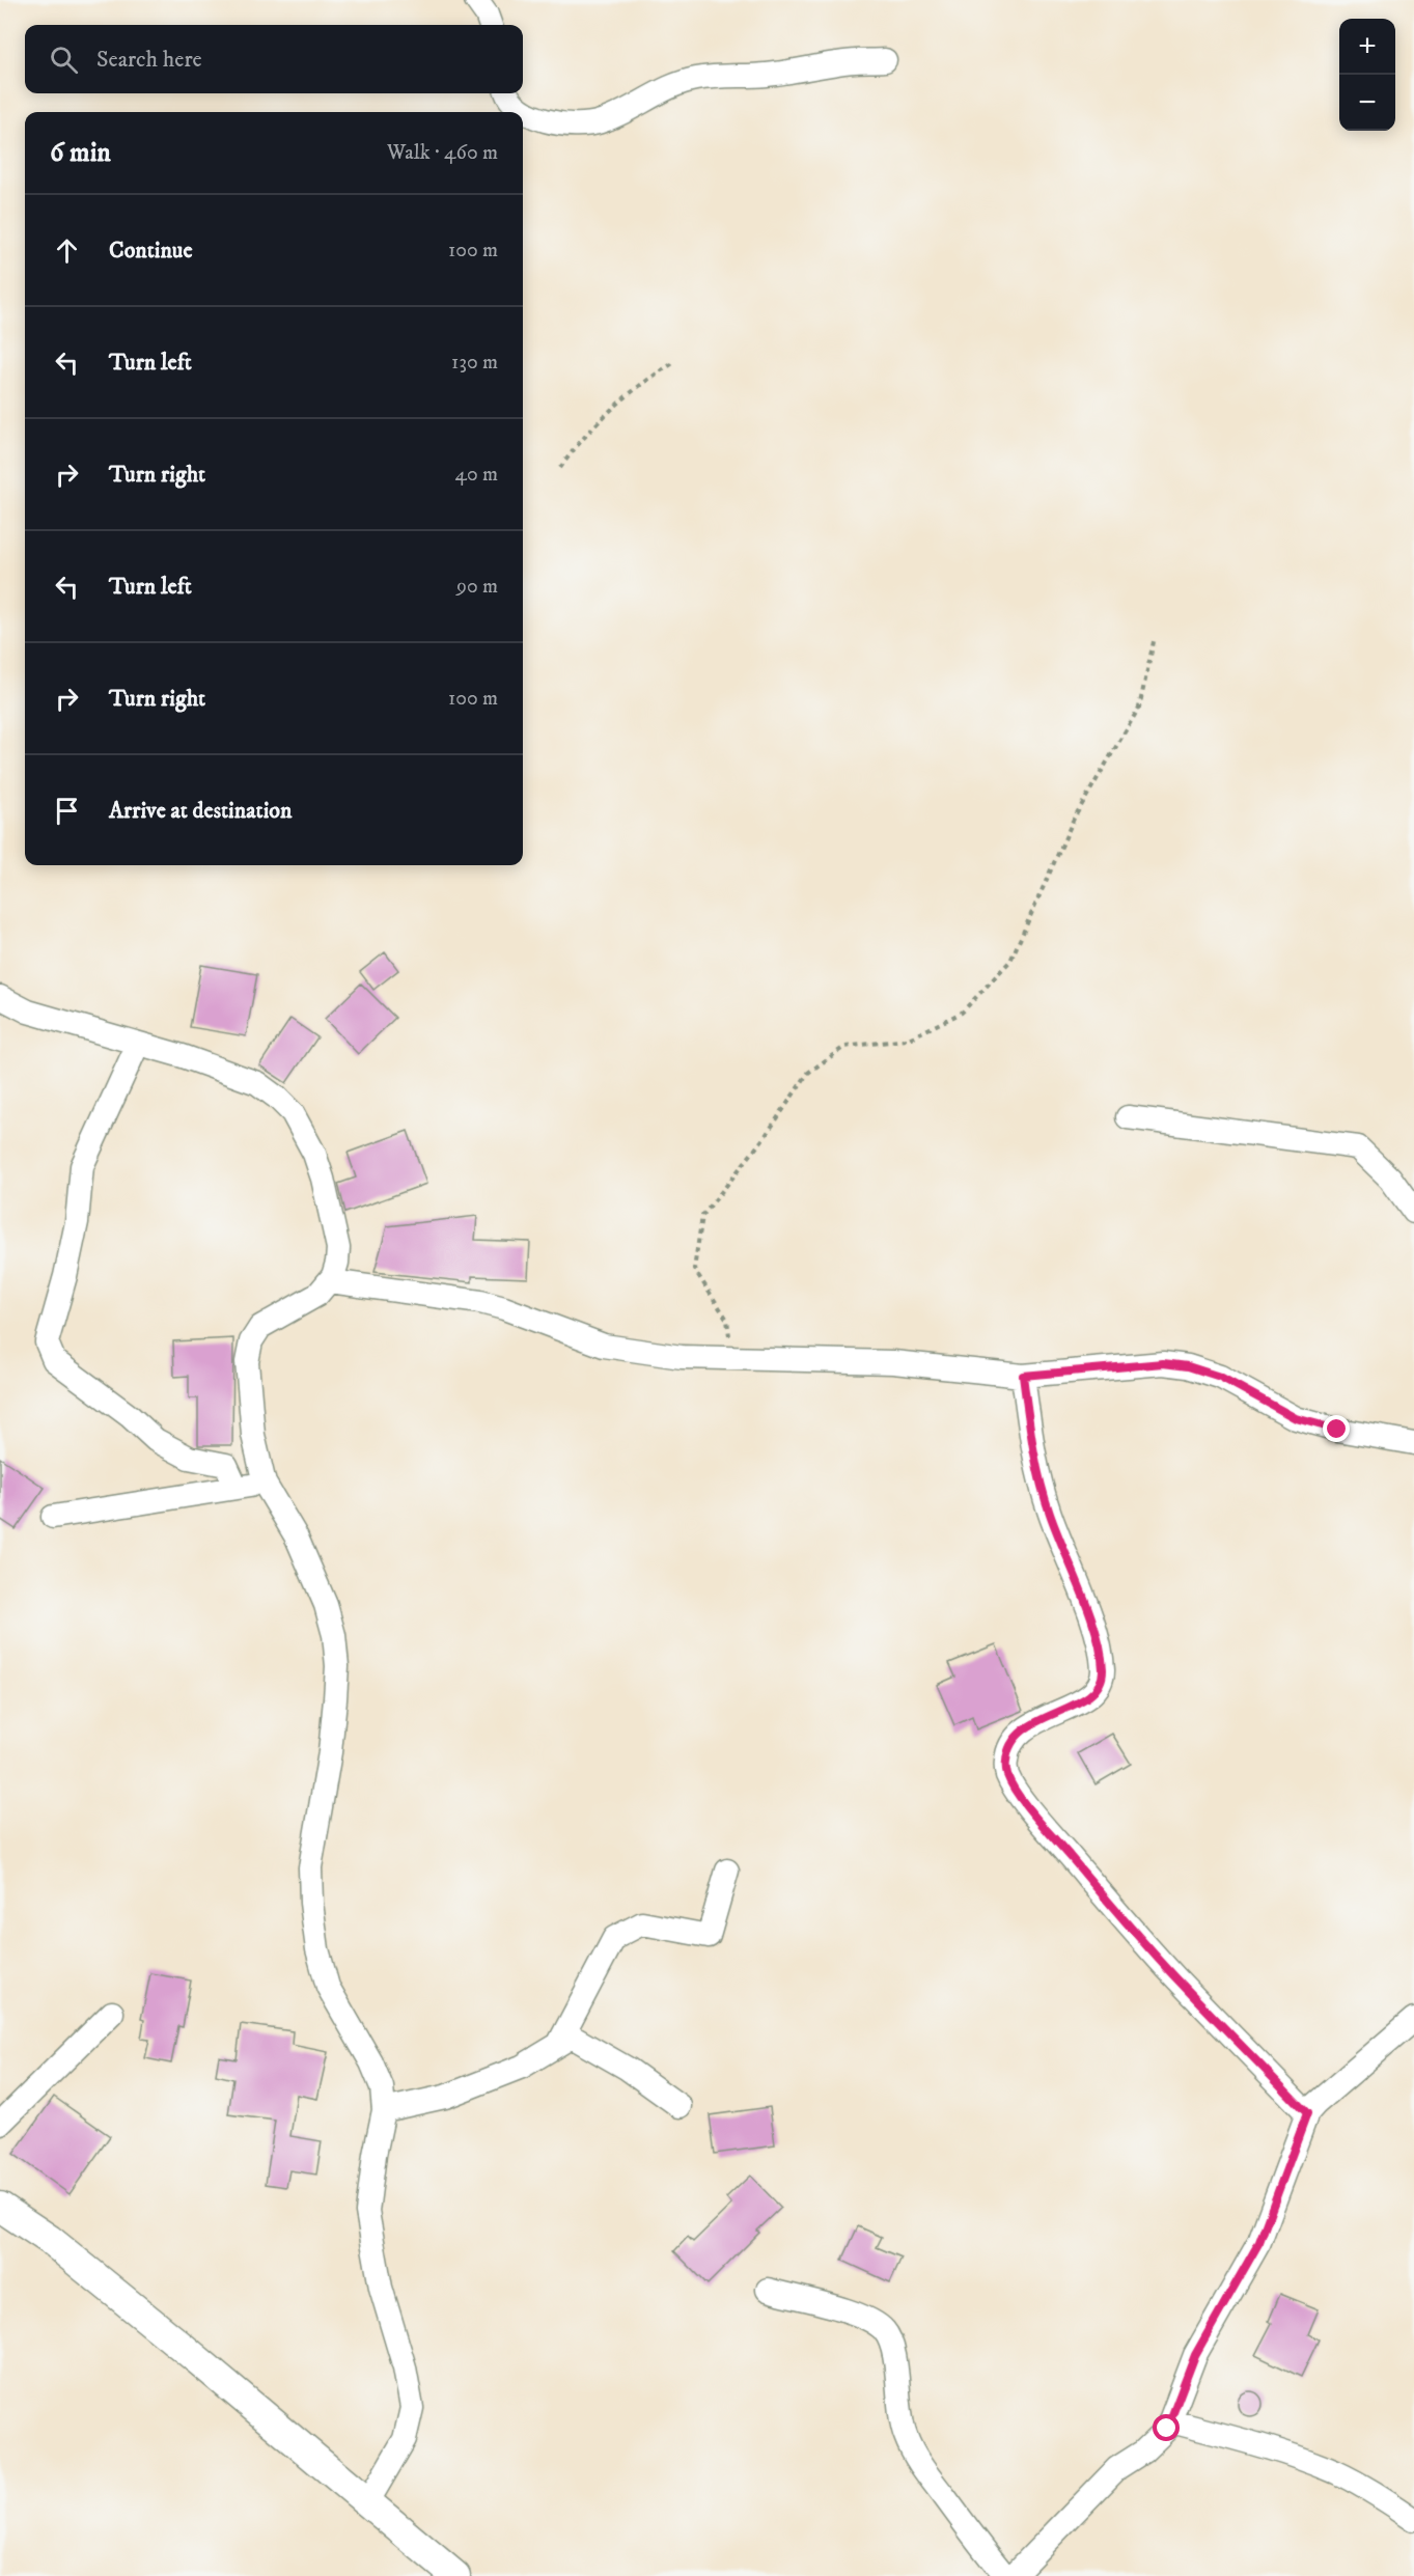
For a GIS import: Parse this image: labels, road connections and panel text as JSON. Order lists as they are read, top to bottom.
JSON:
{
  "page": {
    "map_buttons": ["+", "−"],
    "search": "Search here",
    "heading": ["6 min", "Walk · 460 m"],
    "list": [
      ["Continue", "100 m"],
      ["Turn left", "130 m"],
      ["Turn right", "40 m"],
      ["Turn left", "90 m"],
      ["Turn right", "100 m"],
      "Arrive at destination"
    ]
  }
}
